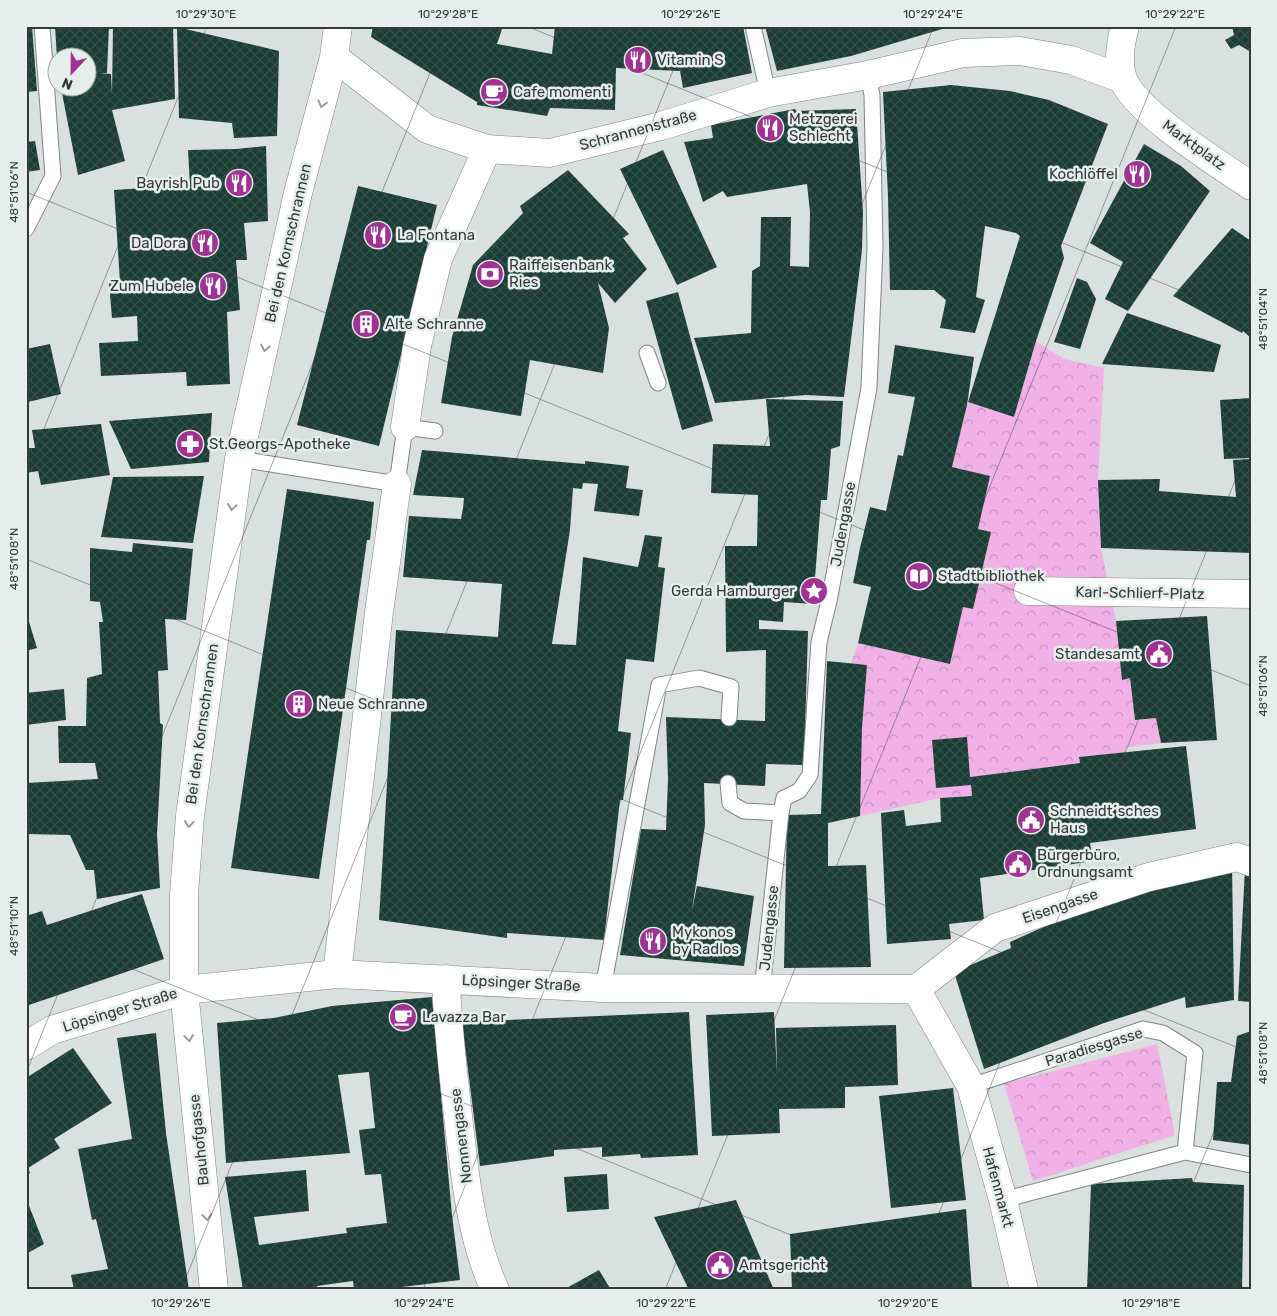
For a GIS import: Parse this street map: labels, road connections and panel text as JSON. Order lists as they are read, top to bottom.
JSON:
{
  "streets": {
    "street": [
      "Schrannenstraße",
      "Marktplatz",
      "Bei den Kornschrannen",
      "Karl-Schlierf-Platz",
      "Eisengasse",
      "Löpsinger Straße",
      "Nonnengasse",
      "Bauhofgasse",
      "Hafenmarkt"
    ],
    "lane": ["Judengasse", "Paradiesgasse"]
  },
  "crossings": [
    ["Schrannenstraße", "Marktplatz"],
    ["Schrannenstraße", "Bei den Kornschrannen"],
    ["Schrannenstraße", "Judengasse"],
    ["Bei den Kornschrannen", "Löpsinger Straße"],
    ["Bei den Kornschrannen", "Bauhofgasse"],
    ["Judengasse", "Löpsinger Straße"],
    ["Eisengasse", "Löpsinger Straße"],
    ["Löpsinger Straße", "Nonnengasse"],
    ["Löpsinger Straße", "Bauhofgasse"],
    ["Paradiesgasse", "Hafenmarkt"]
  ],
  "one_way": ["Bauhofgasse"],
  "places": {
    "restaurant": [
      "Vitamin S",
      "Metzgerei Schlecht",
      "Kochlöffel",
      "Bayrish Pub",
      "La Fontana",
      "Da Dora",
      "Zum Hubele",
      "Mykonos by Radlos"
    ],
    "cafe": ["Cafe momenti", "Lavazza Bar"],
    "bank": ["Raiffeisenbank Ries"],
    "building": ["Alte Schranne", "Neue Schranne"],
    "pharmacy": ["St.Georgs-Apotheke"],
    "library": ["Stadtbibliothek"],
    "place": ["Gerda Hamburger"],
    "public building": [
      "Standesamt",
      "Schneidt´sches Haus",
      "Bürgerbüro, Ordnungsamt",
      "Amtsgericht"
    ]
  },
  "north": "bottom",
  "coordinates": [
    "10°29'30\"E",
    "10°29'28\"E",
    "10°29'26\"E",
    "10°29'24\"E",
    "10°29'22\"E",
    "48°51'06\"N",
    "48°51'04\"N",
    "48°51'08\"N",
    "48°51'10\"N",
    "10°29'20\"E",
    "10°29'18\"E"
  ]
}
